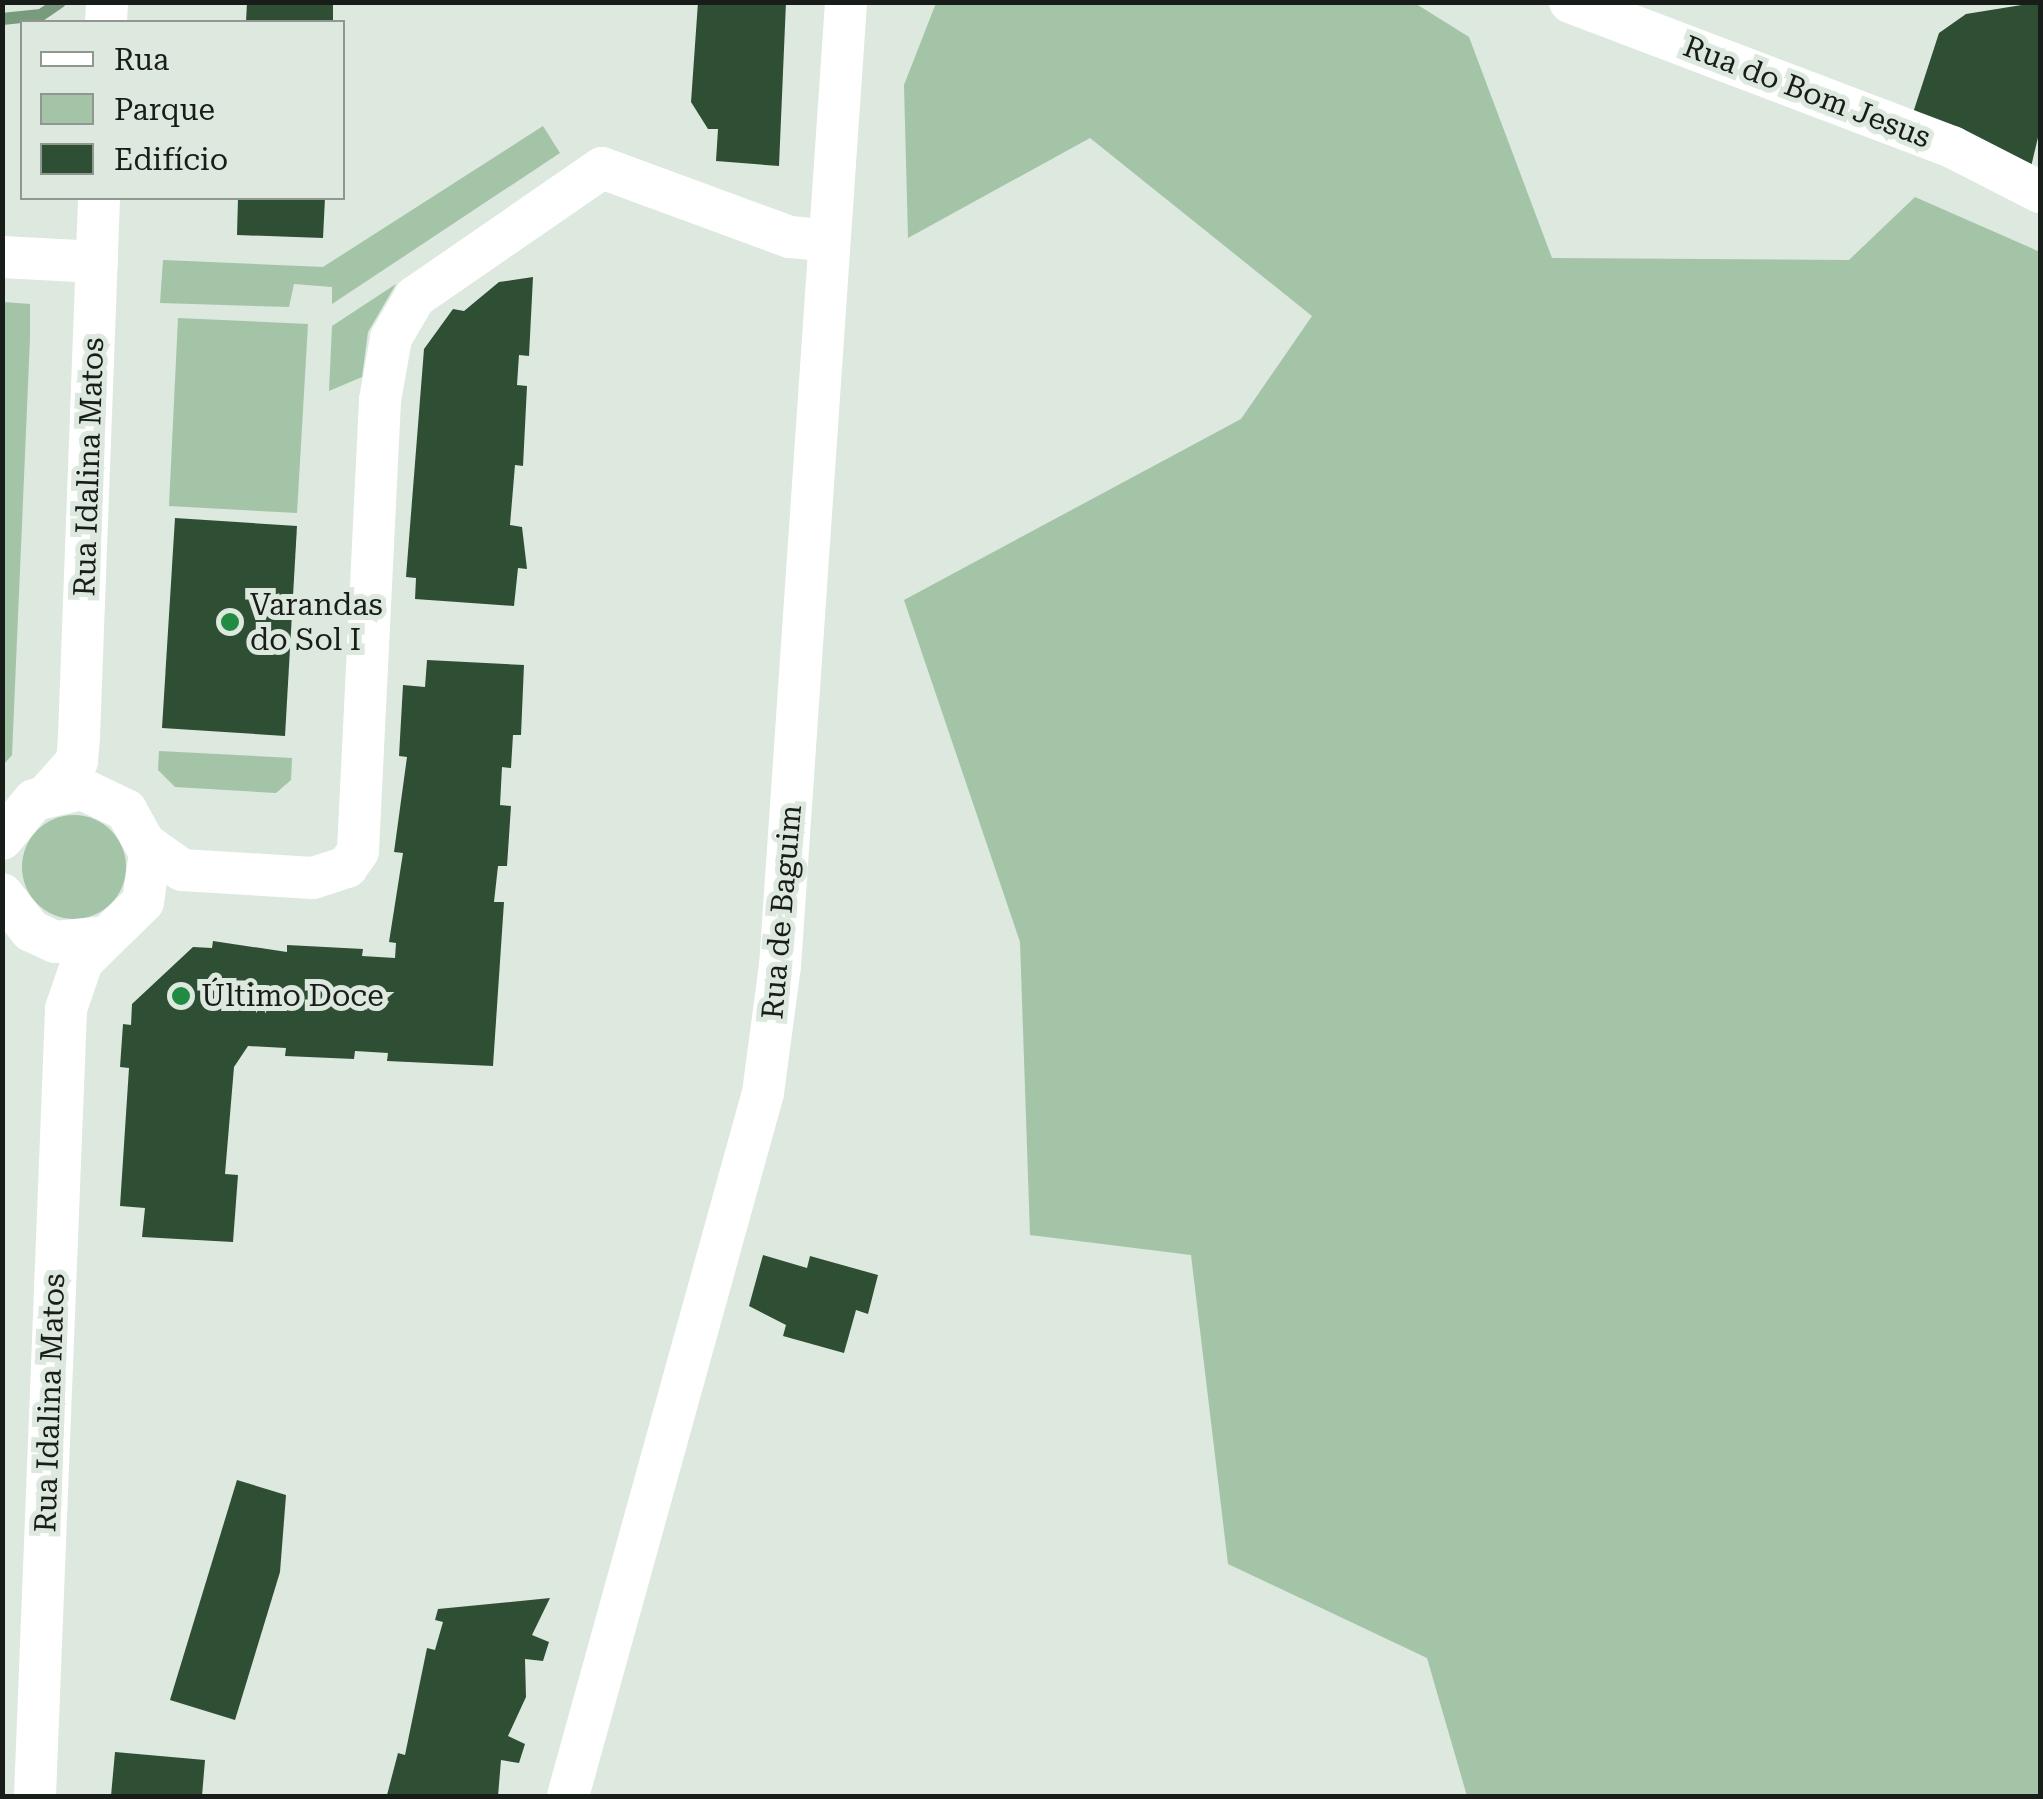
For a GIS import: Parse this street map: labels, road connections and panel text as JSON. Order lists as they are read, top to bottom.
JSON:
{
  "streets": {
    "street": ["Rua do Bom Jesus", "Rua Idalina Matos", "Rua de Baguim"]
  },
  "places": ["Varandas do Sol I", "Último Doce"],
  "legend": ["Rua", "Parque", "Edifício"]
}
